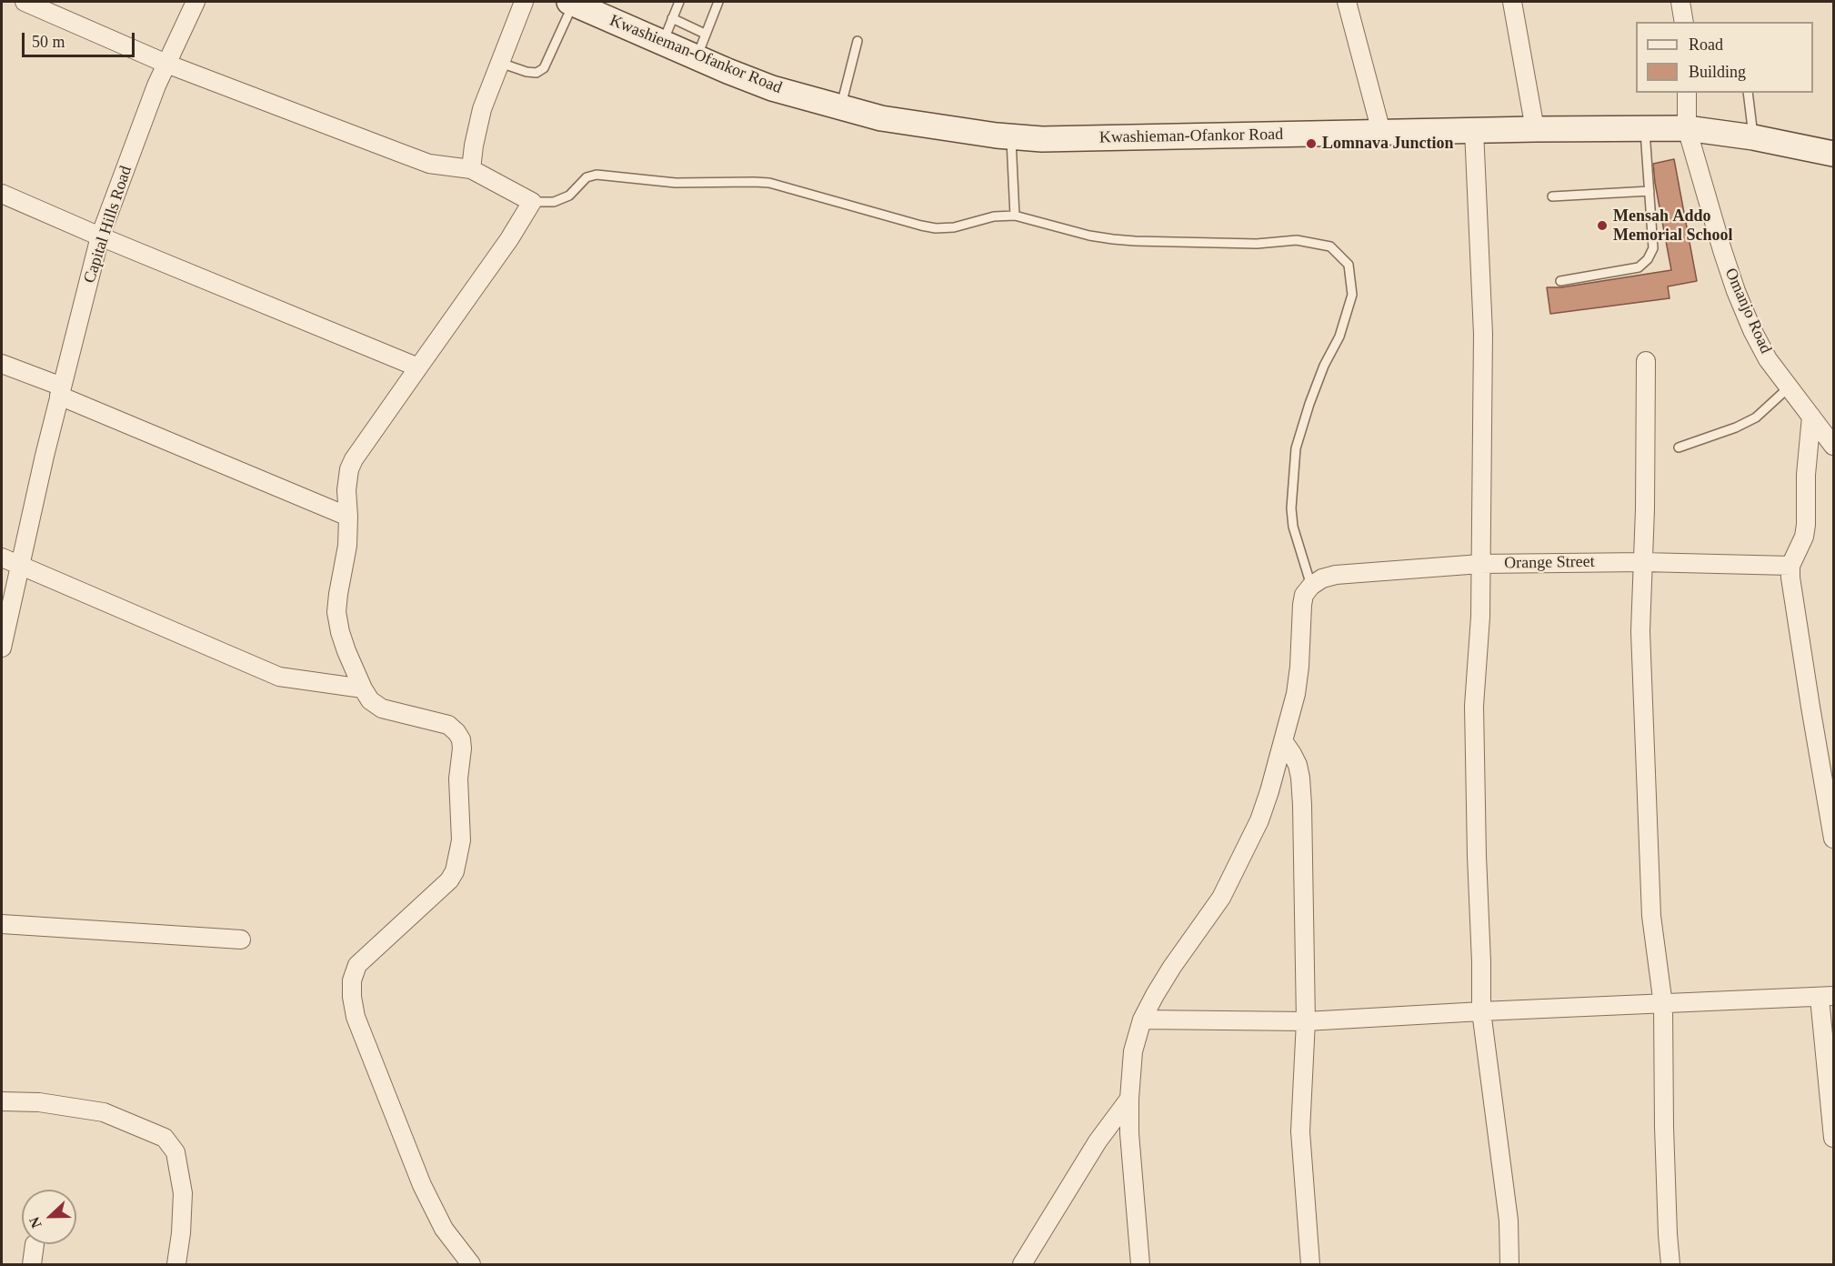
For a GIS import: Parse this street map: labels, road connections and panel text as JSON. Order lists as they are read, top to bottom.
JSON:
{
  "streets": {
    "main road": ["Kwashieman-Ofankor Road"],
    "street": ["Capital Hills Road", "Omanjo Road", "Orange Street"]
  },
  "crossings": [
    ["Kwashieman-Ofankor Road", "Omanjo Road"]
  ],
  "places": ["Lomnava Junction", "Mensah Addo Memorial School"],
  "legend": ["Road", "Building"],
  "scale_bar": "50 m",
  "north": "left"
}
